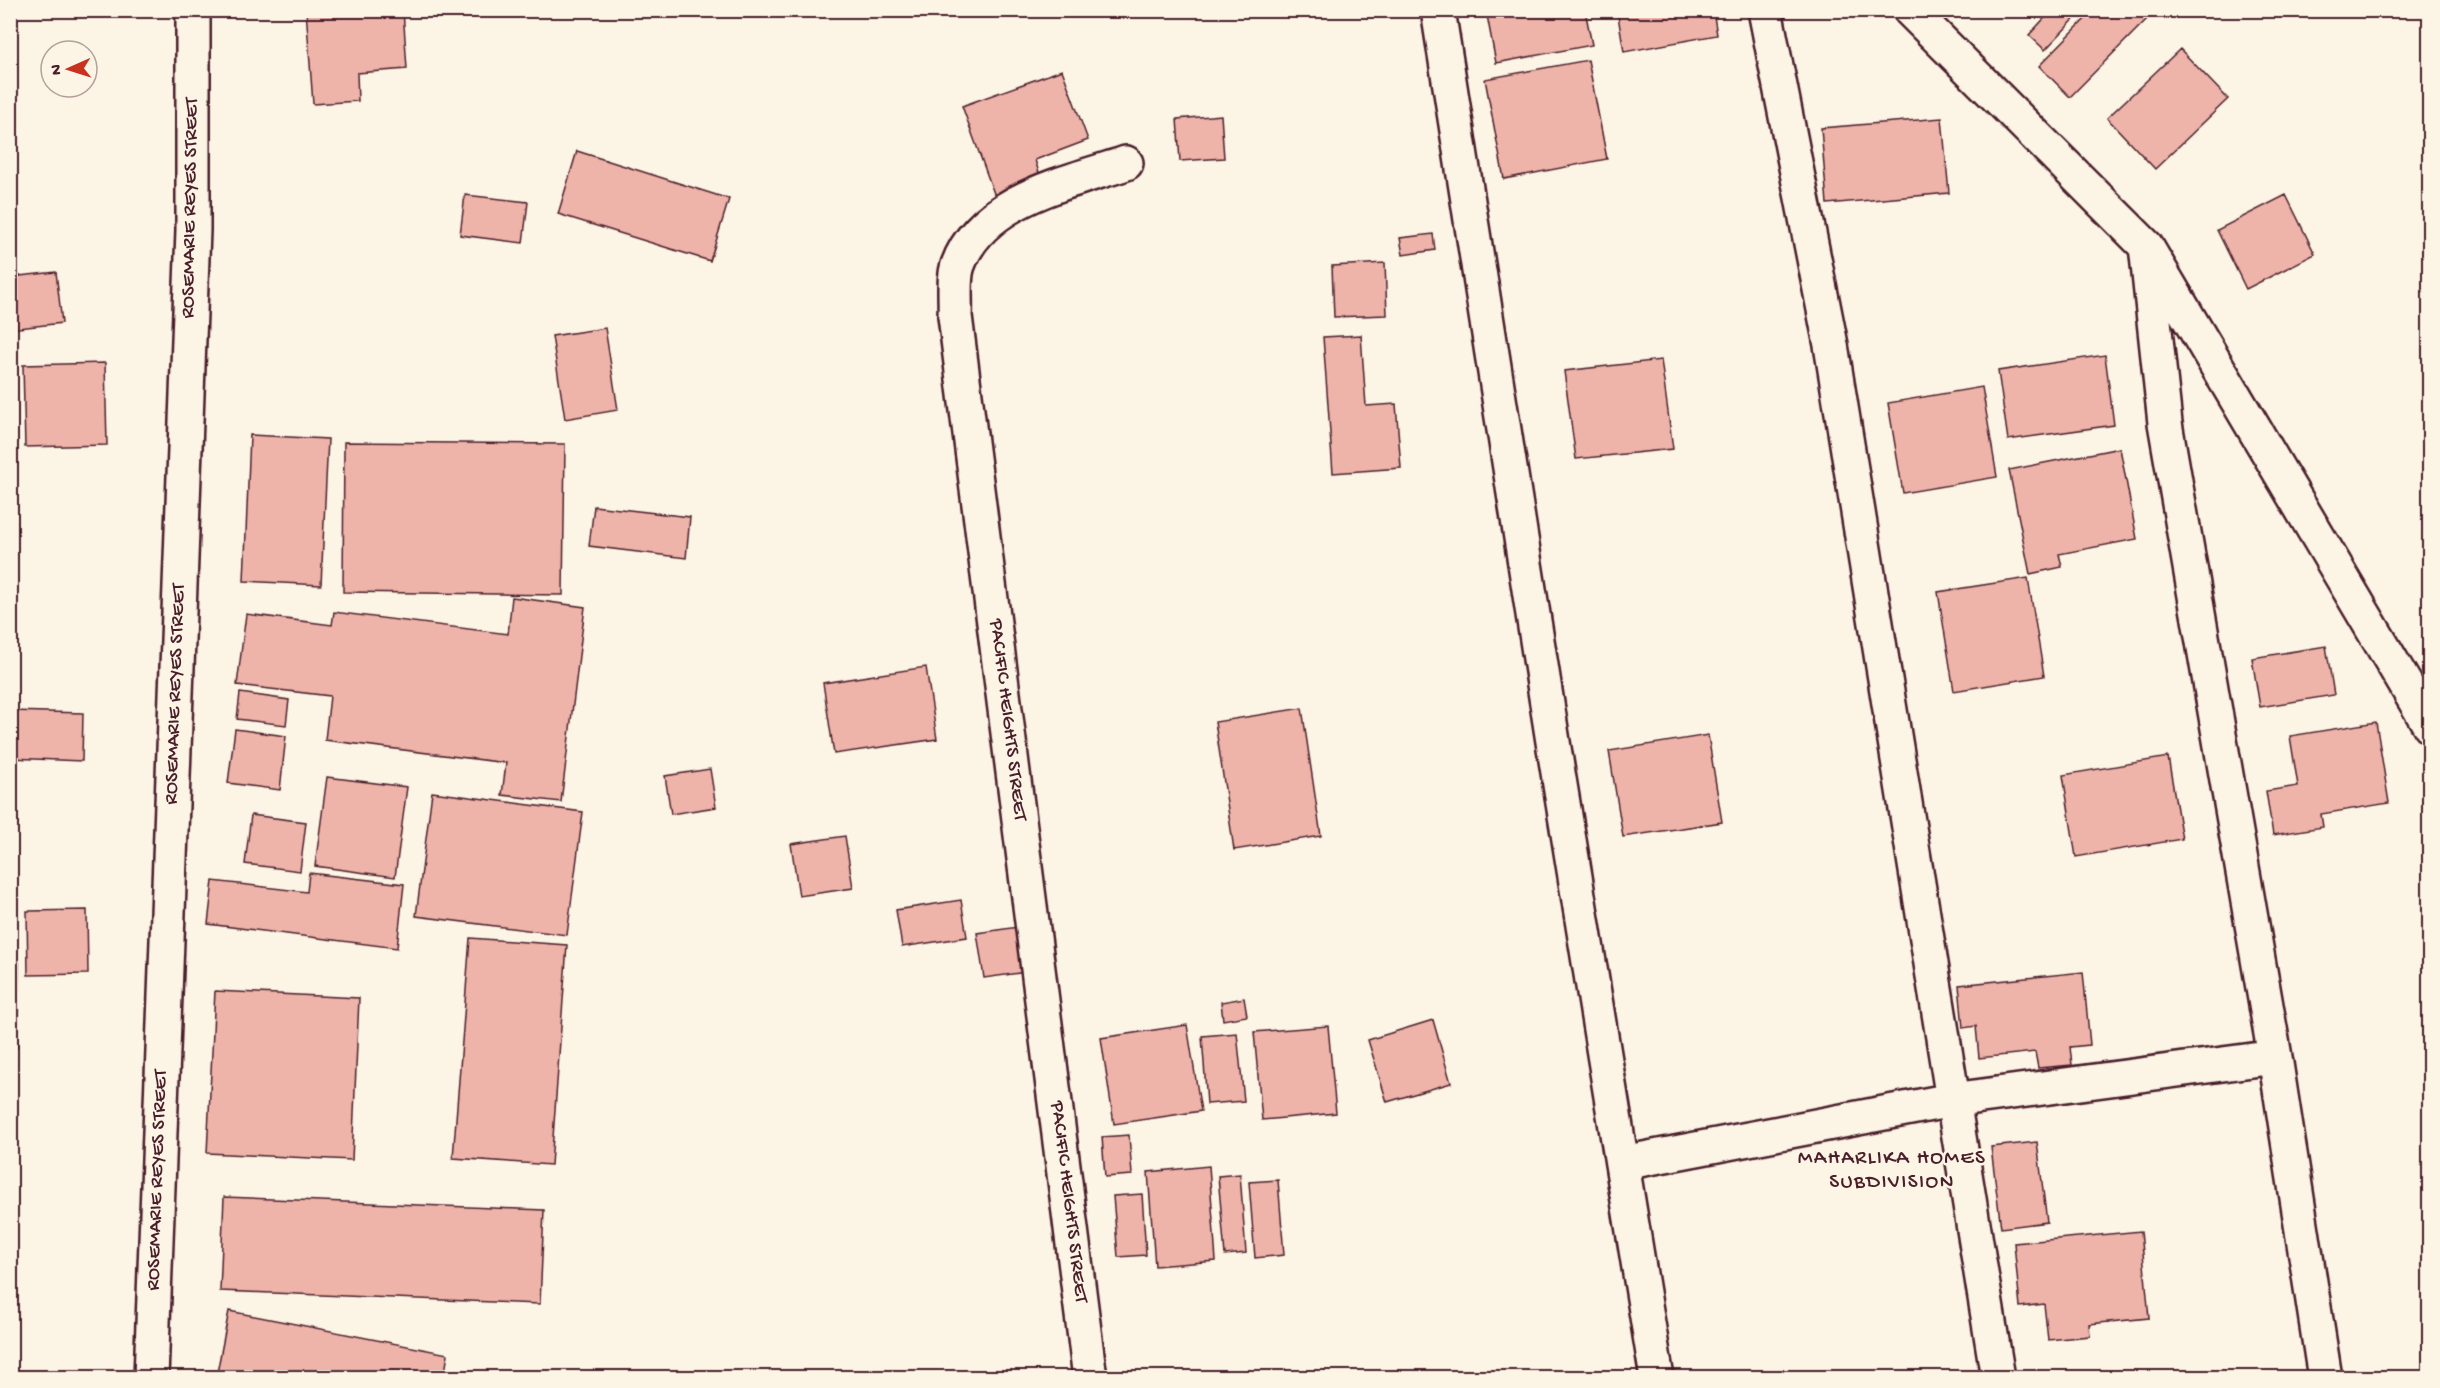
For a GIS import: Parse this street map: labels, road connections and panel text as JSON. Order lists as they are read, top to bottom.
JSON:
{
  "streets": {
    "street": ["ROSEMARIE REYES STREET", "PACIFIC HEIGHTS STREET"]
  },
  "districts": ["MAHARLIKA HOMES SUBDIVISION"],
  "north": "left"
}
